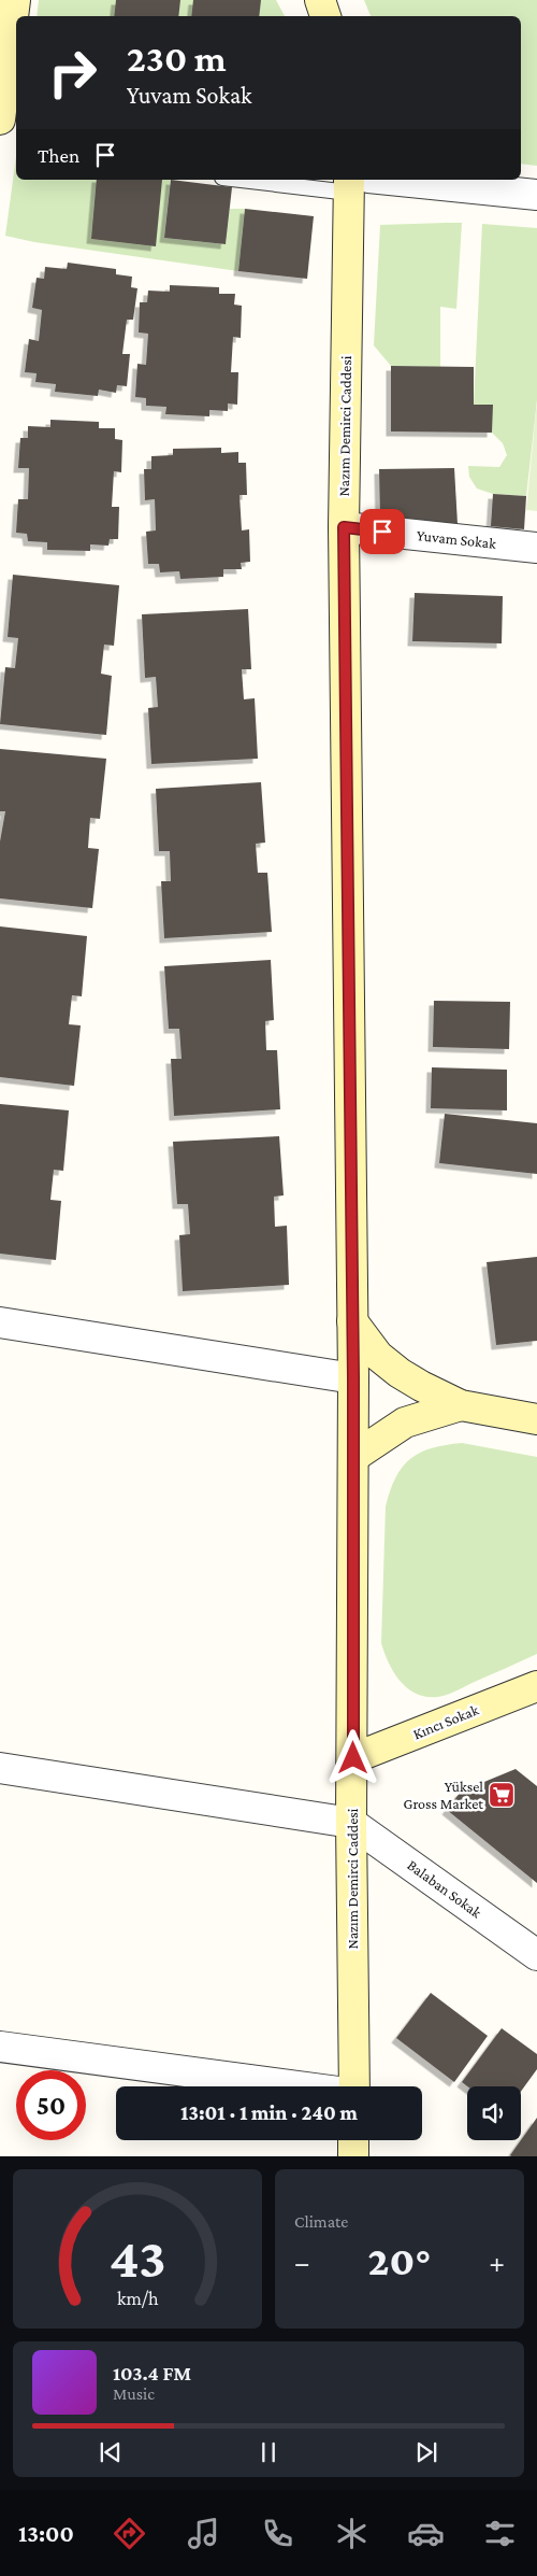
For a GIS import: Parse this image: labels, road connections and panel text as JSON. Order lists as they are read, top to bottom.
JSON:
{
  "streets": {
    "main road": ["Nazım Demirci Caddesi", "Kıncı Sokak"],
    "street": ["Yuvam Sokak", "Balaban Sokak"]
  },
  "crossings": [
    ["Nazım Demirci Caddesi", "Yuvam Sokak"],
    ["Nazım Demirci Caddesi", "Kıncı Sokak"],
    ["Nazım Demirci Caddesi", "Balaban Sokak"]
  ],
  "places": {
    "supermarket": ["Yüksel Gross Market"]
  },
  "page": {
    "turn": ["230 m", "Yuvam Sokak"],
    "then": "Then",
    "limit": "50",
    "trip": "13:01 · 1 min · 240 m",
    "tile": "Climate",
    "heat": ["−", "20°", "+"],
    "song": ["103.4 FM", "Music"],
    "tabs": "13:00",
    "gauge": ["43", "km/h"]
  }
}
